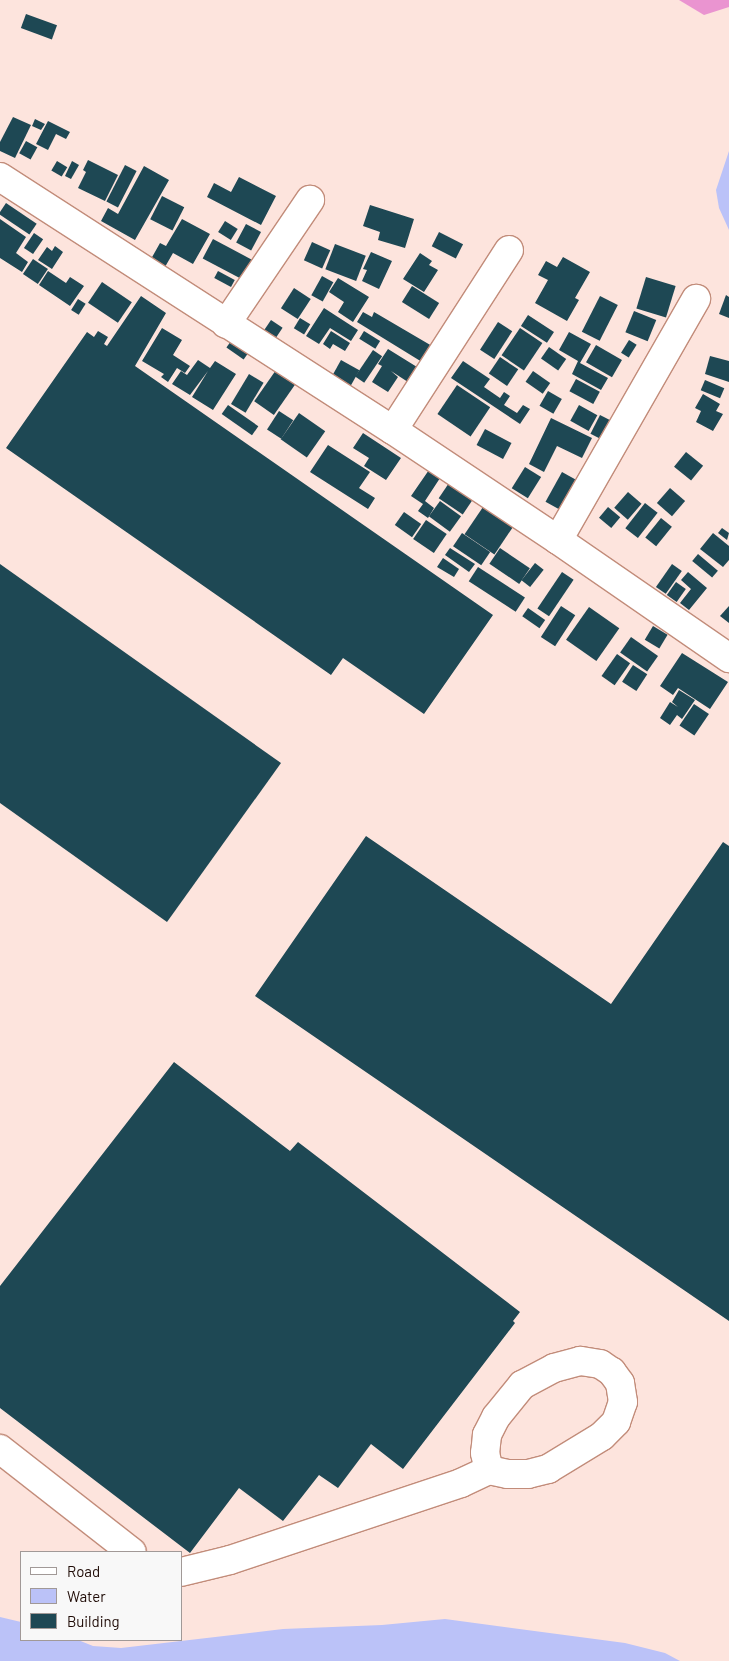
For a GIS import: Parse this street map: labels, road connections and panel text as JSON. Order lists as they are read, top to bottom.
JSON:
{
  "legend": ["Road", "Water", "Building"]
}
